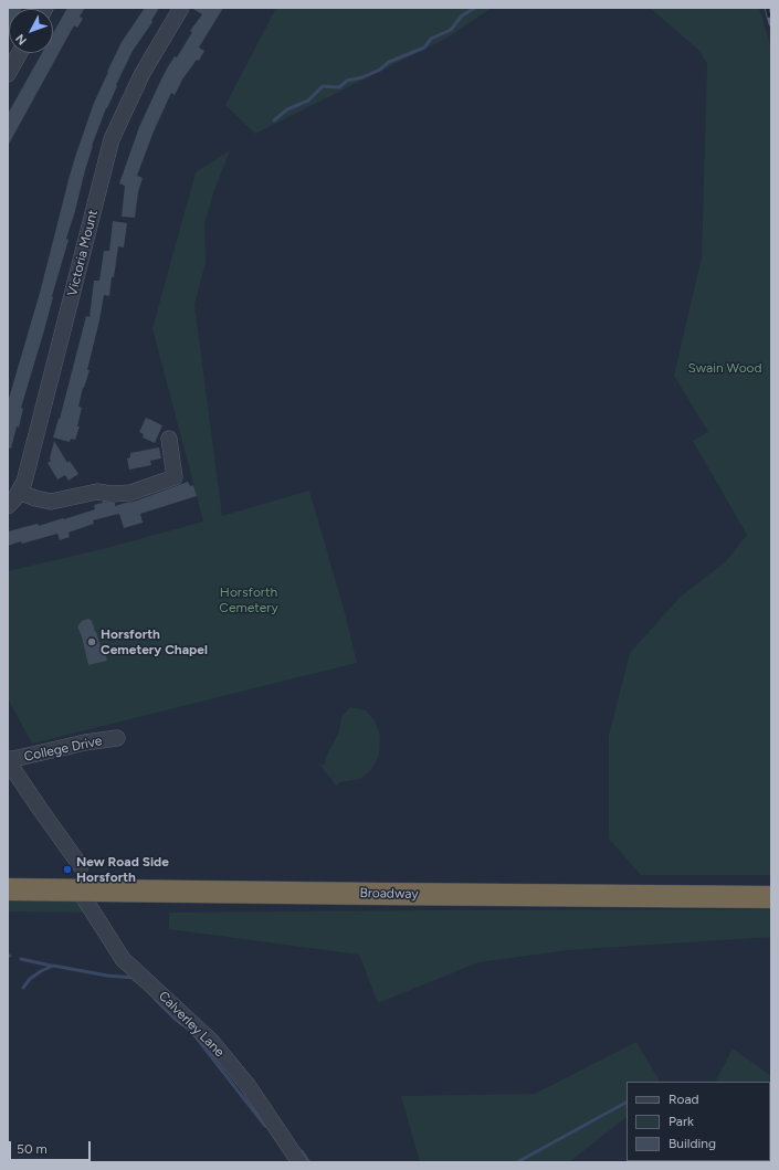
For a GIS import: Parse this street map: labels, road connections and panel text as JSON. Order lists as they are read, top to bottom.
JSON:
{
  "streets": {
    "highway": ["Broadway"],
    "street": ["Victoria Mount", "College Drive", "Calverley Lane"]
  },
  "crossings": [
    ["Broadway", "Calverley Lane"]
  ],
  "parks": ["Swain Wood", "Horsforth Cemetery"],
  "places": ["Horsforth Cemetery Chapel", "New Road Side Horsforth"],
  "legend": ["Road", "Park", "Building"],
  "scale_bar": "50 m",
  "north": "bottom left"
}
